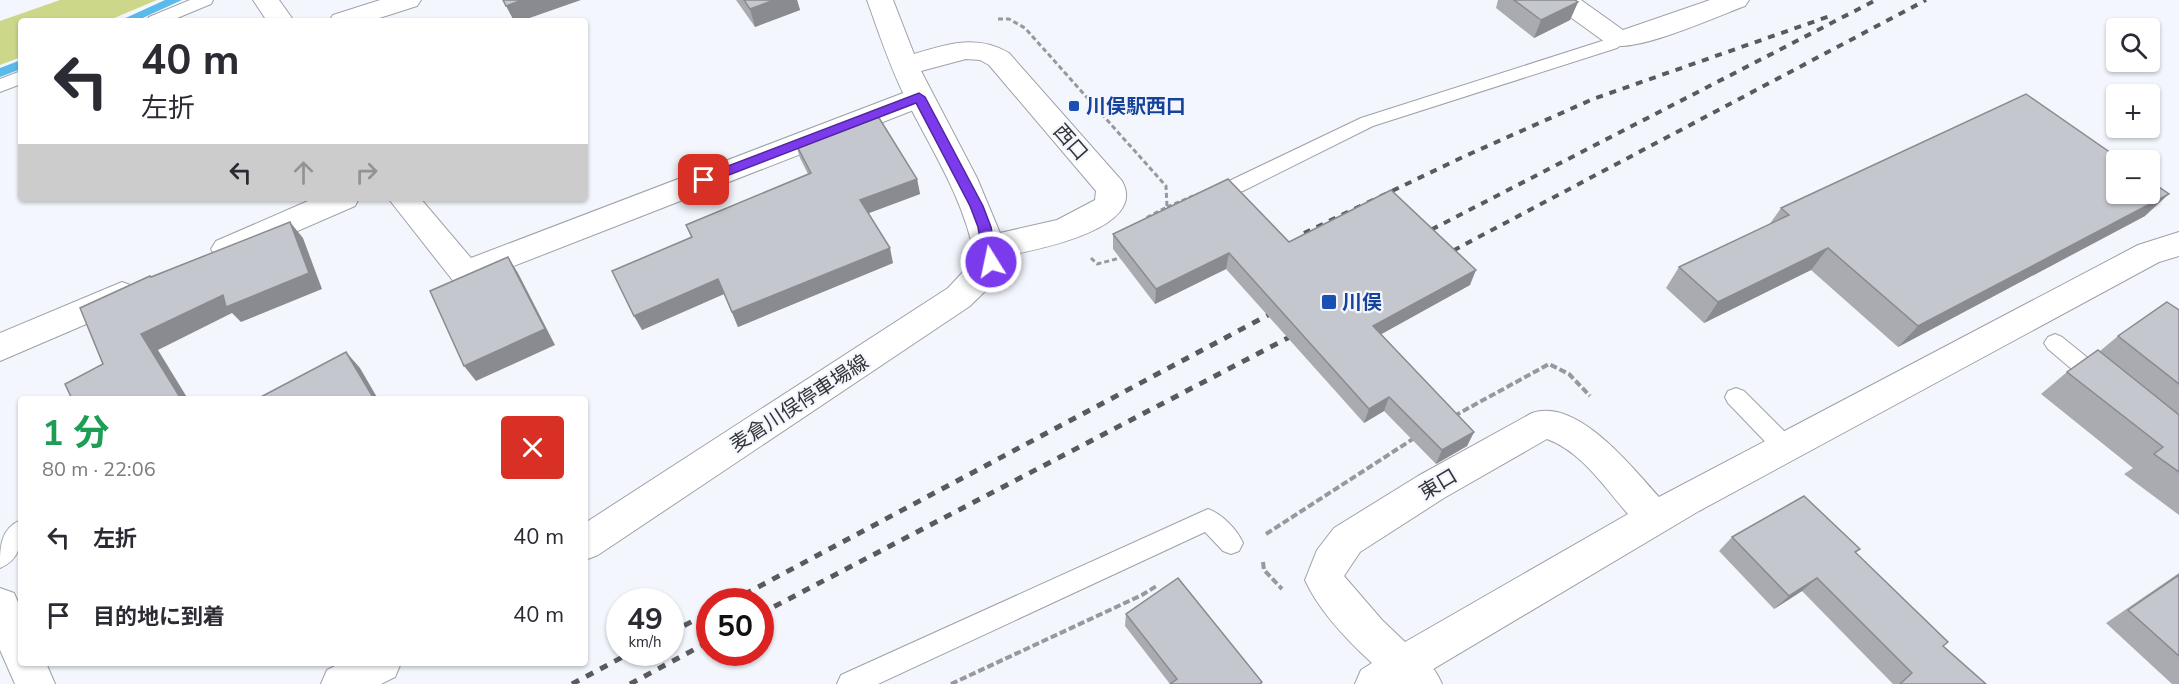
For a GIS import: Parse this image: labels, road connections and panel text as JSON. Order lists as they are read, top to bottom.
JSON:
{
  "streets": {
    "street": ["西口", "麦倉川俣停車場線", "東口"]
  },
  "crossings": [
    ["西口", "麦倉川俣停車場線"]
  ],
  "places": {
    "transit": ["川俣駅西口", "川俣"]
  },
  "page": {
    "map_buttons": ["+", "−"],
    "turn": ["40 m", "左折"],
    "heading": ["1 分", "80 m · 22:06"],
    "list": [
      {
        "name": "左折",
        "value": "40 m"
      },
      {
        "name": "目的地に到着",
        "value": "40 m"
      }
    ],
    "speed": "49 km/h",
    "limit": "50"
  }
}
